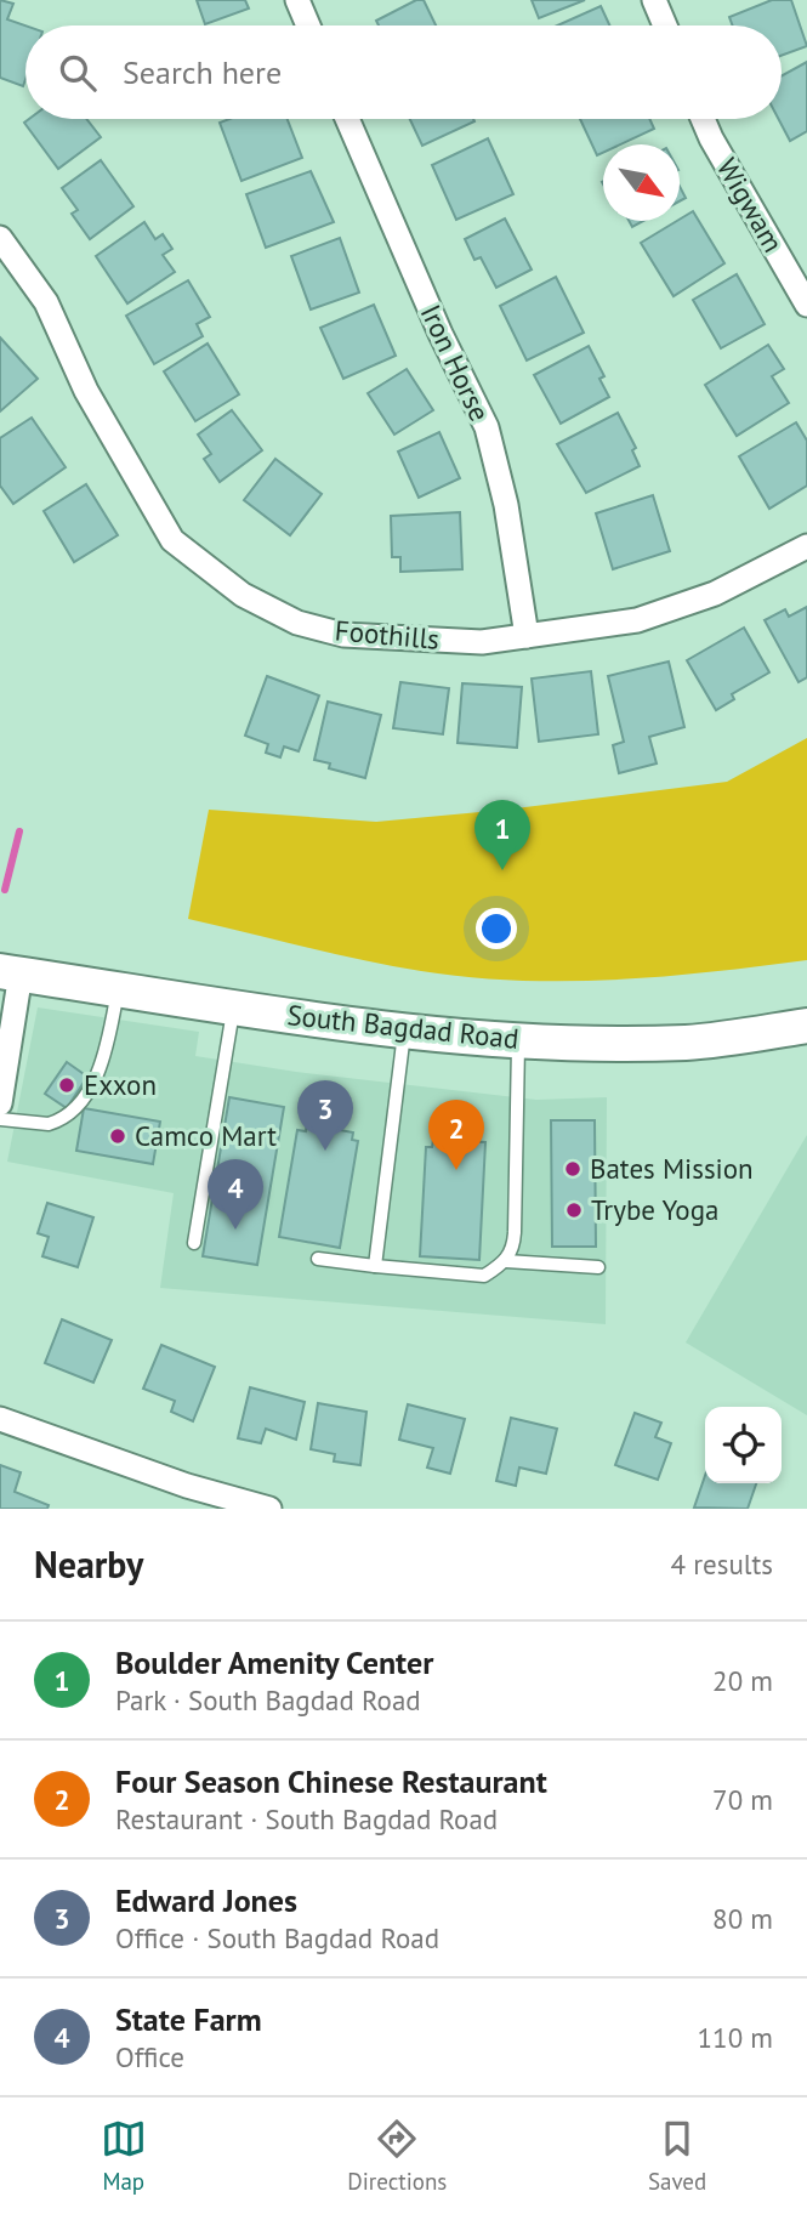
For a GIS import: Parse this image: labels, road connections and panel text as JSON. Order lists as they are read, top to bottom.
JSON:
{
  "streets": {
    "main road": ["South Bagdad Road"],
    "street": ["Wigwam", "Iron Horse", "Foothills"]
  },
  "crossings": [
    ["Iron Horse", "Foothills"]
  ],
  "places": [
    "Exxon",
    "Camco Mart",
    "Bates Mission",
    "Trybe Yoga"
  ],
  "north": "bottom right",
  "page": {
    "search": "Search here",
    "pins": [
      "1",
      "3",
      "2",
      "4"
    ],
    "heading": ["Nearby", "4 results"],
    "list": [
      {
        "mark": "1",
        "name": "Boulder Amenity Center",
        "note": "Park · South Bagdad Road",
        "value": "20 m"
      },
      {
        "mark": "2",
        "name": "Four Season Chinese Restaurant",
        "note": "Restaurant · South Bagdad Road",
        "value": "70 m"
      },
      {
        "mark": "3",
        "name": "Edward Jones",
        "note": "Office · South Bagdad Road",
        "value": "80 m"
      },
      {
        "mark": "4",
        "name": "State Farm",
        "note": "Office",
        "value": "110 m"
      }
    ],
    "nav": ["Map", "Directions", "Saved"]
  }
}
